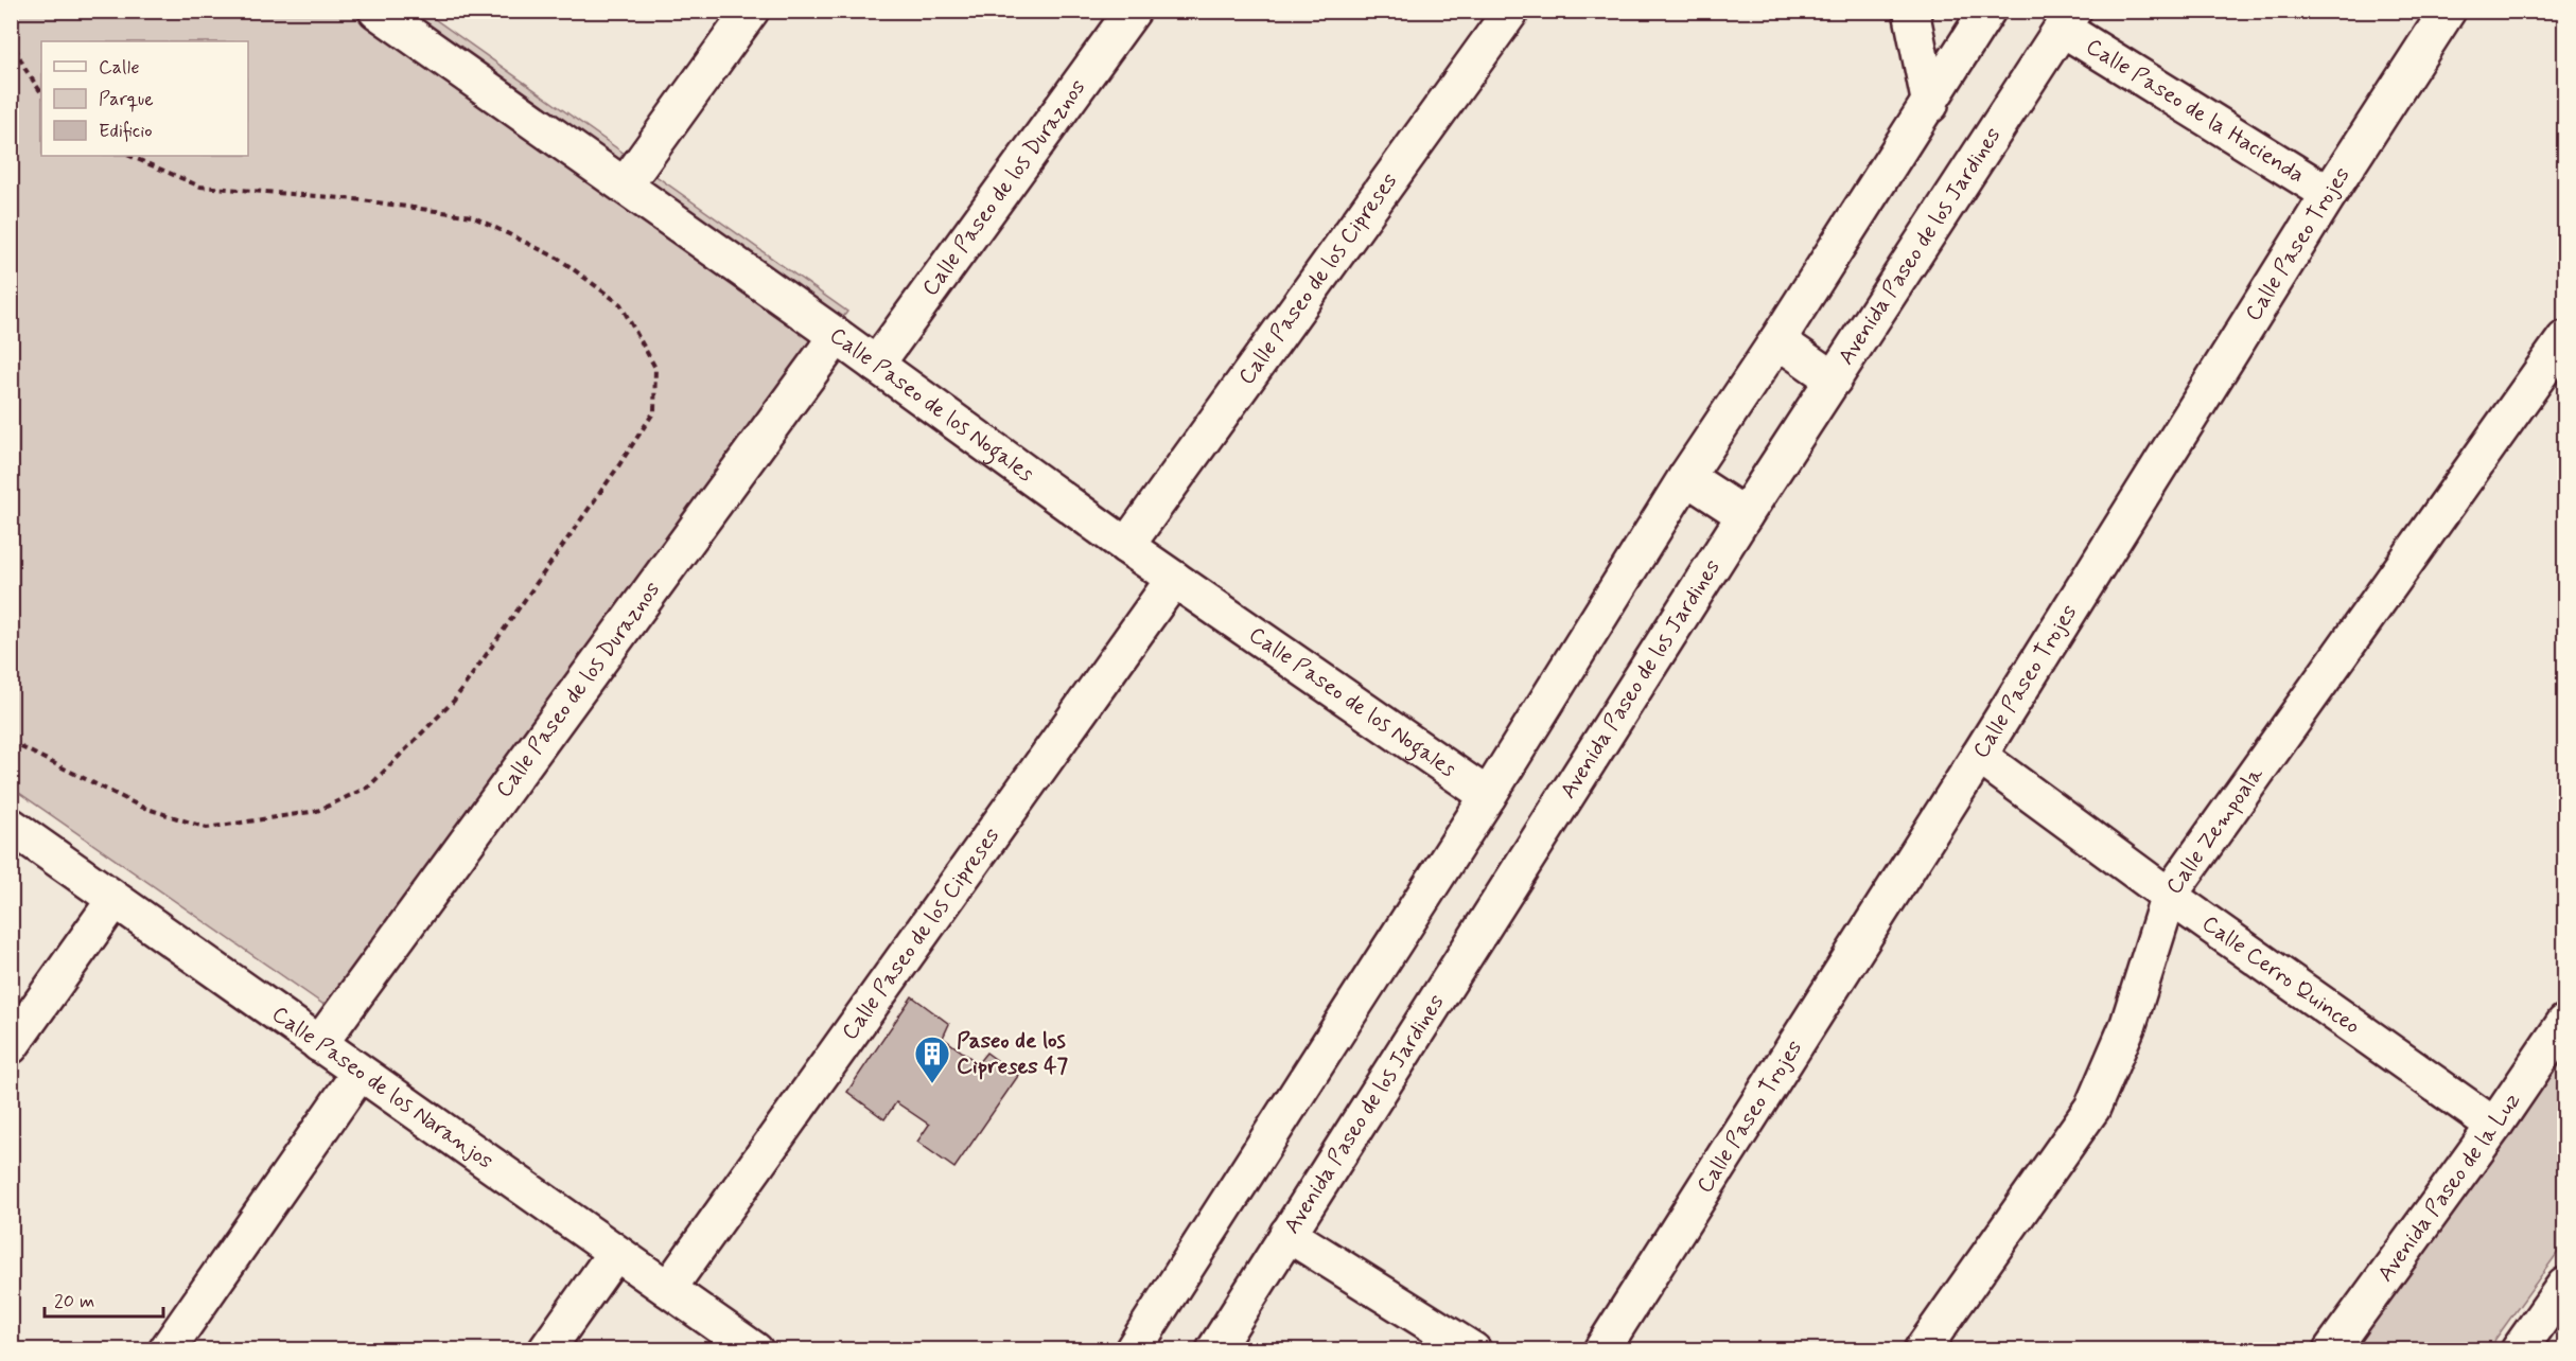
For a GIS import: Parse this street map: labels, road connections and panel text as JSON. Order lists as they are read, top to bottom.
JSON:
{
  "streets": {
    "street": [
      "Calle Paseo de la Hacienda",
      "Calle Paseo de los Duraznos",
      "Calle Paseo Trojes",
      "Avenida Paseo de los Jardines",
      "Calle Paseo de los Cipreses",
      "Calle Paseo de los Nogales",
      "Calle Zempoala",
      "Calle Cerro Quinceo",
      "Calle Paseo de los Naranjos",
      "Avenida Paseo de la Luz"
    ]
  },
  "crossings": [
    ["Calle Paseo de la Hacienda", "Calle Paseo Trojes"],
    ["Calle Paseo de la Hacienda", "Avenida Paseo de los Jardines"],
    ["Calle Paseo de los Duraznos", "Calle Paseo de los Nogales"],
    ["Calle Paseo de los Duraznos", "Calle Paseo de los Naranjos"],
    ["Calle Paseo Trojes", "Calle Cerro Quinceo"],
    ["Calle Paseo de los Cipreses", "Calle Paseo de los Nogales"],
    ["Calle Paseo de los Cipreses", "Calle Paseo de los Naranjos"],
    ["Calle Zempoala", "Calle Cerro Quinceo"],
    ["Calle Cerro Quinceo", "Avenida Paseo de la Luz"]
  ],
  "places": {
    "building": ["Paseo de los Cipreses 47"]
  },
  "legend": ["Calle", "Parque", "Edificio"],
  "scale_bar": "20 m"
}
